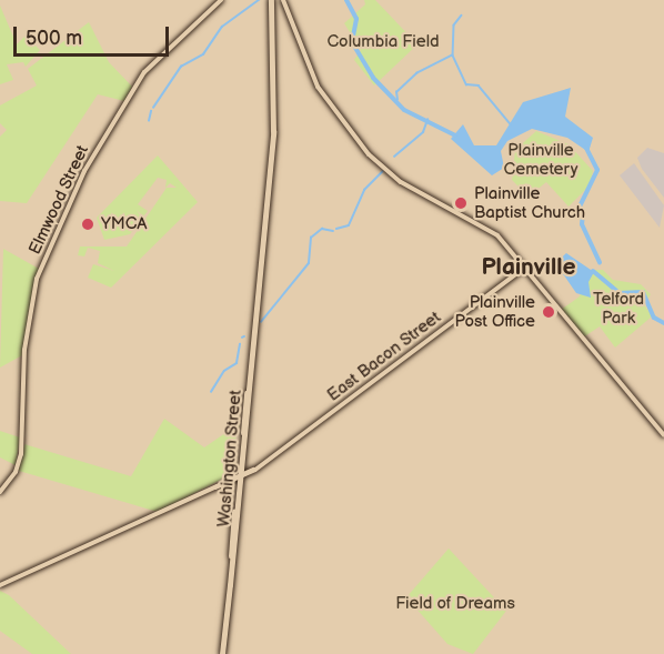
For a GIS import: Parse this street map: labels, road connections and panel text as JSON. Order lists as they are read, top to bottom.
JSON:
{
  "streets": {
    "main road": ["Elmwood Street", "East Bacon Street", "Washington Street"]
  },
  "crossings": [
    ["East Bacon Street", "Washington Street"]
  ],
  "districts": ["Plainville"],
  "parks": [
    "Columbia Field",
    "Plainville Cemetery",
    "Telford Park",
    "Field of Dreams"
  ],
  "places": ["Plainville Baptist Church", "YMCA", "Plainville Post Office"],
  "scale_bar": "500 m"
}
